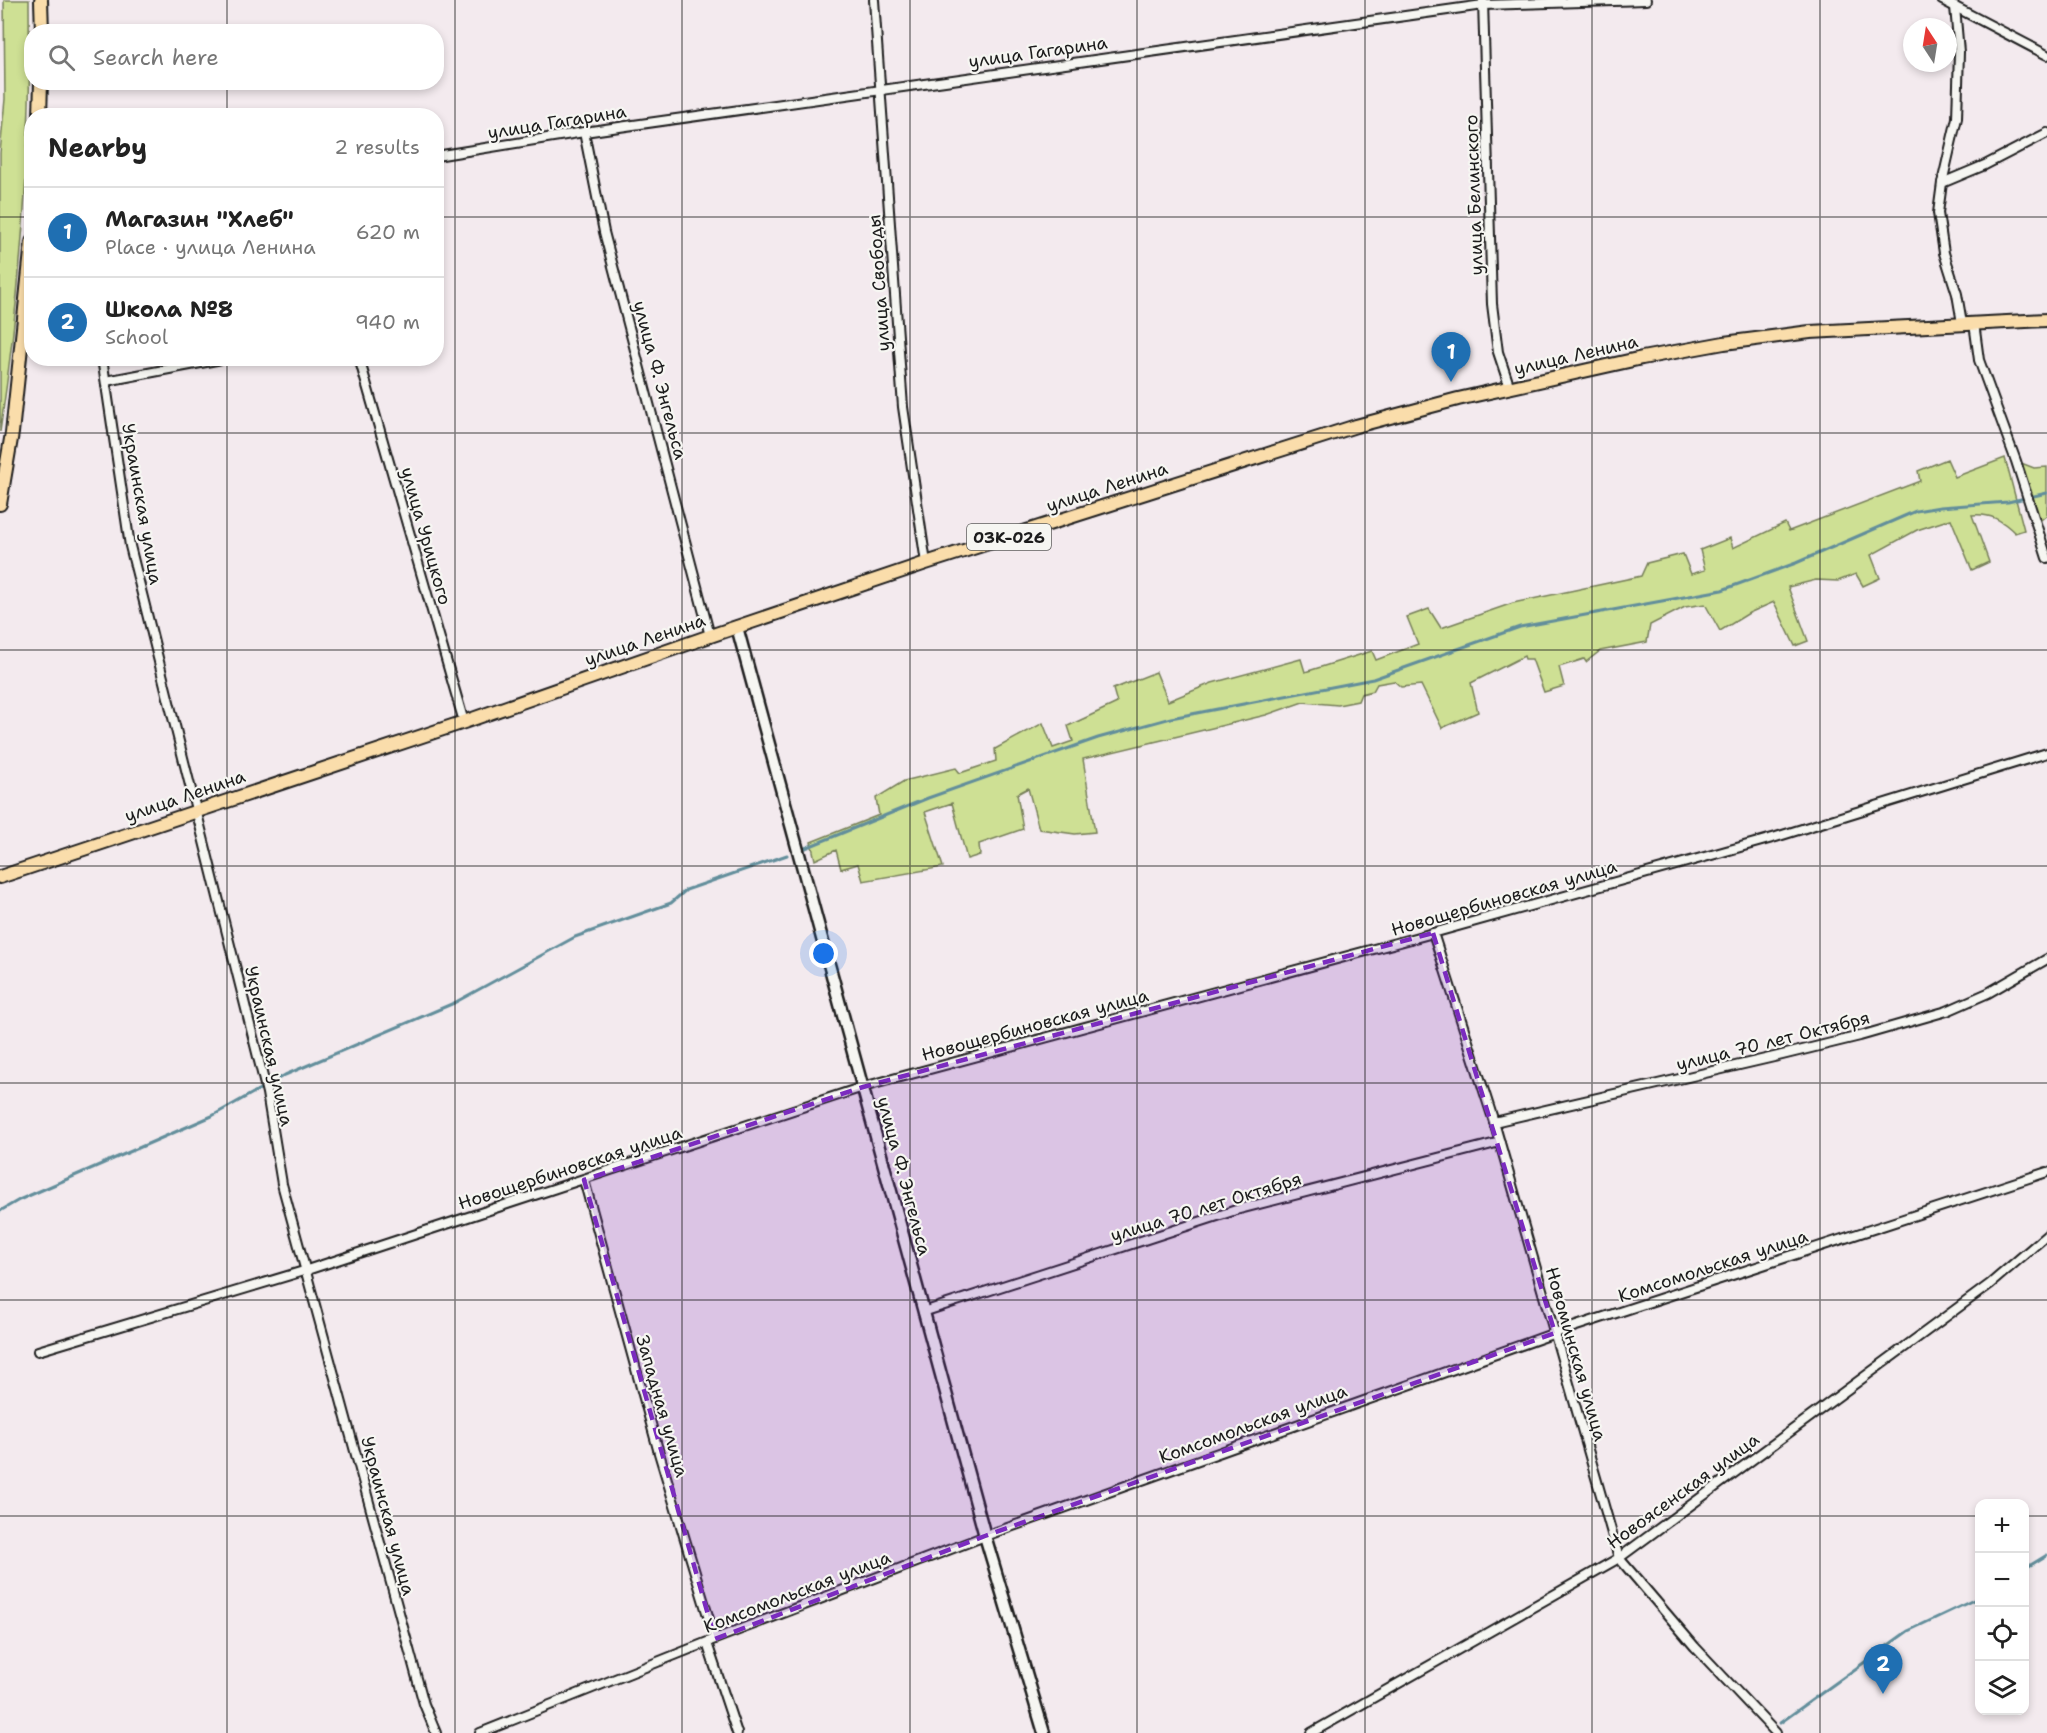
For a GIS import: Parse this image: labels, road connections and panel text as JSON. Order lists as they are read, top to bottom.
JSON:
{
  "streets": {
    "main road": ["улица Ленина", "улица Ф. Энгельса", "03К-026"],
    "street": [
      "улица Гагарина",
      "улица Белинского",
      "улица Свободы",
      "Украинская улица",
      "улица Урицкого",
      "Новощербиновская улица",
      "улица 70 лет Октября",
      "Комсомольская улица",
      "Новоминская улица",
      "Западная улица",
      "Новоясенская улица"
    ]
  },
  "crossings": [
    ["улица Гагарина", "улица Белинского"],
    ["улица Гагарина", "улица Свободы"],
    ["улица Гагарина", "улица Ф. Энгельса"],
    ["улица Белинского", "улица Ленина"],
    ["улица Свободы", "улица Ленина"],
    ["улица Ленина", "улица Ф. Энгельса"],
    ["улица Ленина", "Украинская улица"],
    ["улица Ленина", "улица Урицкого"],
    ["улица Ф. Энгельса", "Новощербиновская улица"],
    ["улица Ф. Энгельса", "улица 70 лет Октября"],
    ["улица Ф. Энгельса", "Комсомольская улица"],
    ["Украинская улица", "Новощербиновская улица"],
    ["Новощербиновская улица", "Новоминская улица"],
    ["Новощербиновская улица", "Западная улица"],
    ["улица 70 лет Октября", "Новоминская улица"],
    ["Комсомольская улица", "Новоминская улица"],
    ["Комсомольская улица", "Западная улица"],
    ["Новоминская улица", "Новоясенская улица"]
  ],
  "north": "top",
  "page": {
    "search": "Search here",
    "heading": ["Nearby", "2 results"],
    "list": [
      {
        "mark": "1",
        "name": "Магазин \"Хлеб\"",
        "note": "Place · улица Ленина",
        "value": "620 m"
      },
      {
        "mark": "2",
        "name": "Школа №8",
        "note": "School",
        "value": "940 m"
      }
    ],
    "pins": ["1", "2"],
    "map_buttons": ["+", "−"]
  }
}
